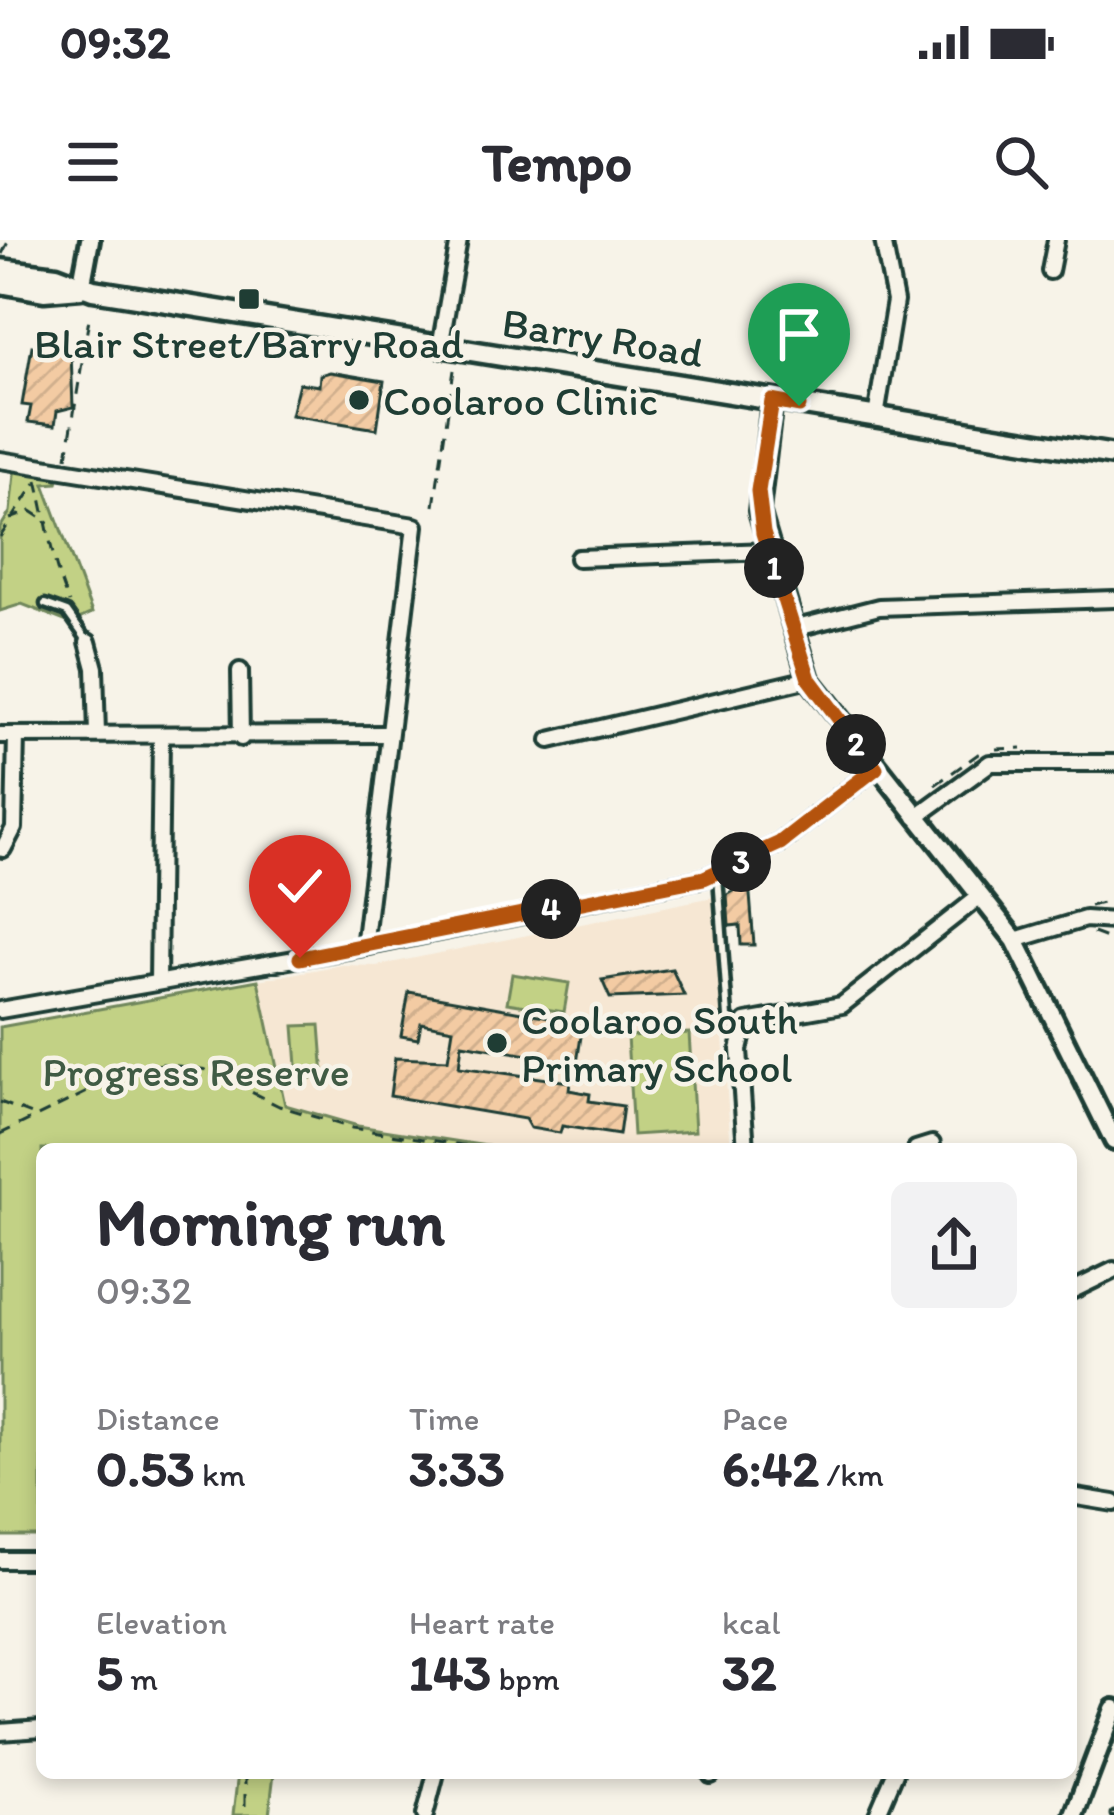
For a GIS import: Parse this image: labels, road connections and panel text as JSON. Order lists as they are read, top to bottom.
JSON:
{
  "streets": {
    "main road": ["Barry Road"]
  },
  "parks": ["Progress Reserve"],
  "places": {
    "transit": ["Blair Street/Barry Road"],
    "other": ["Coolaroo Clinic", "Coolaroo South Primary School"]
  },
  "page": {
    "status": "09:32",
    "header": "Tempo",
    "pins": [
      "1",
      "2",
      "3",
      "4"
    ],
    "heading": ["Morning run", "09:32"],
    "stats": [
      ["Distance", "0.53 km"],
      ["Time", "3:33"],
      ["Pace", "6:42 /km"],
      ["Elevation", "5 m"],
      ["Heart rate", "143 bpm"],
      ["kcal", "32"]
    ]
  }
}
